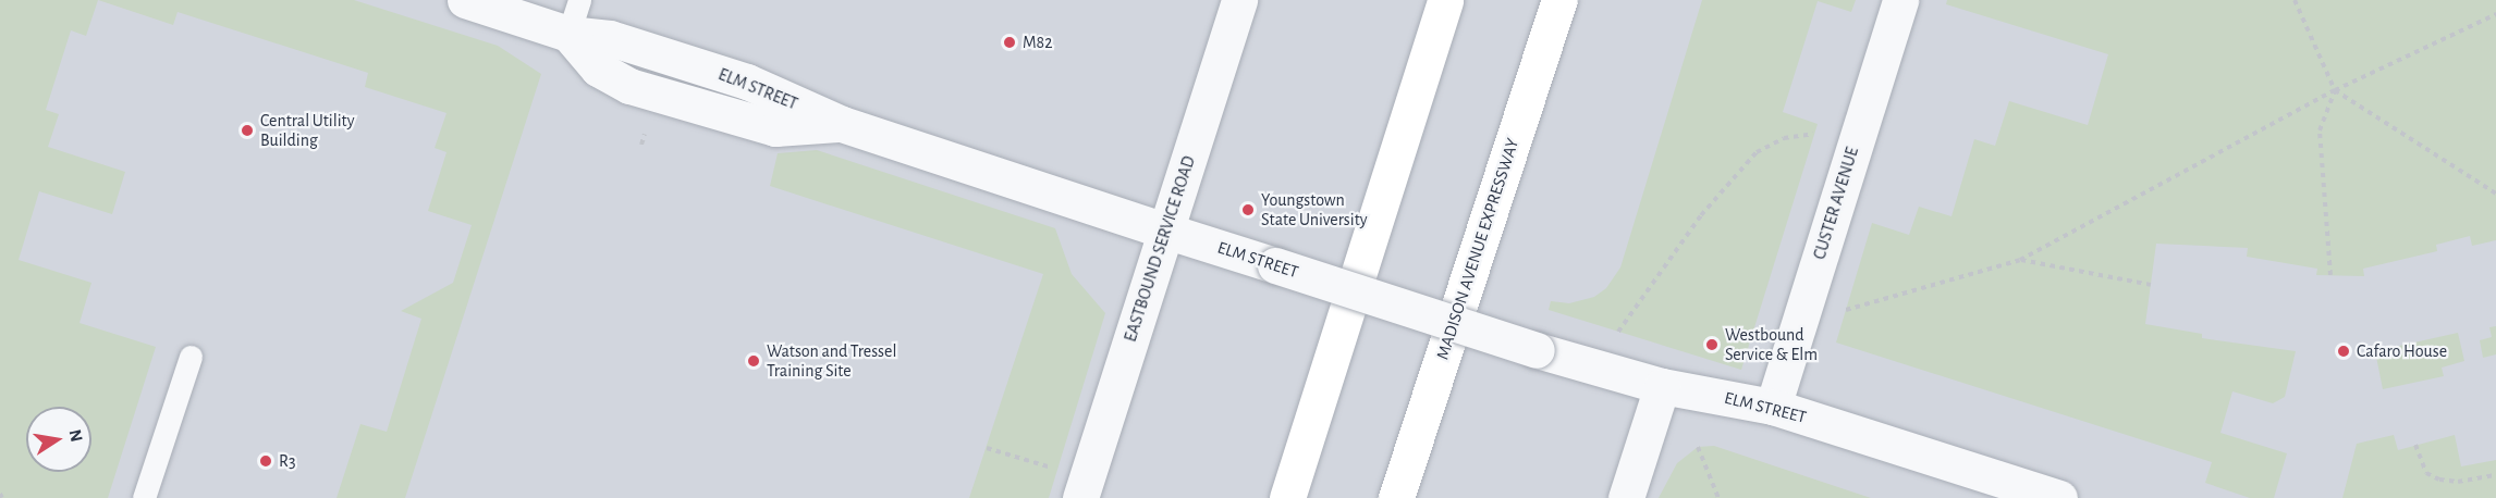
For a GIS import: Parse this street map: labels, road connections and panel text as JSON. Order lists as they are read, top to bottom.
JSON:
{
  "streets": {
    "highway": ["MADISON AVENUE EXPRESSWAY"],
    "street": ["ELM STREET", "CUSTER AVENUE", "EASTBOUND SERVICE ROAD"]
  },
  "crossings": [
    ["ELM STREET", "CUSTER AVENUE"],
    ["ELM STREET", "EASTBOUND SERVICE ROAD"]
  ],
  "places": [
    "M82",
    "Central Utility Building",
    "Youngstown State University",
    "Westbound Service & Elm",
    "Cafaro House",
    "Watson and Tressel Training Site",
    "R3"
  ],
  "north": "right"
}
